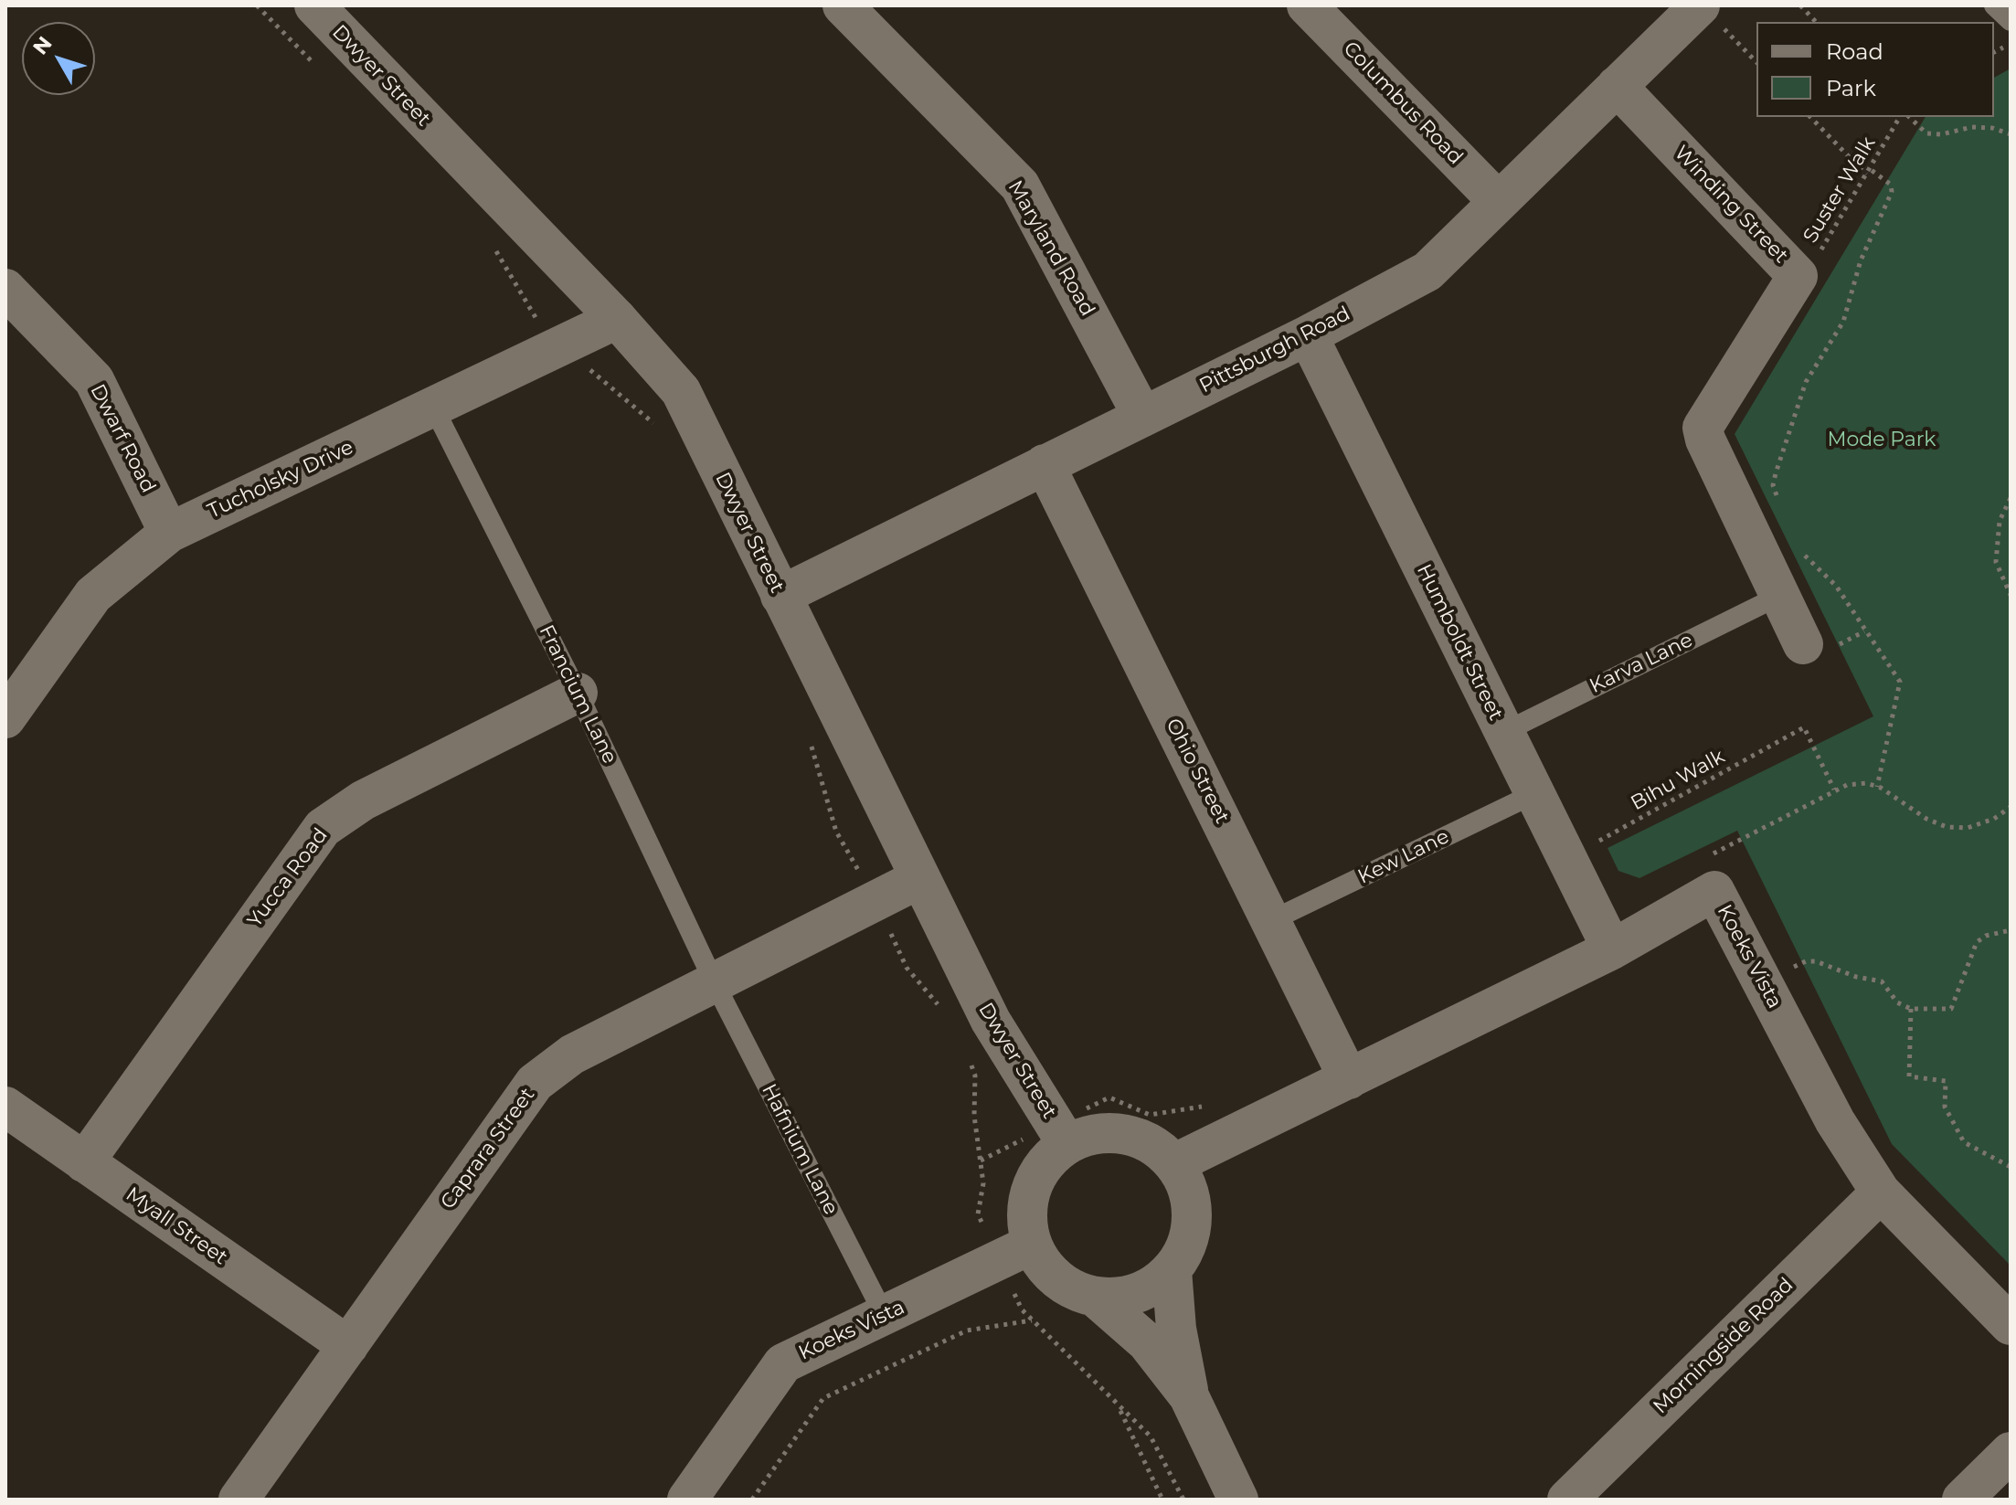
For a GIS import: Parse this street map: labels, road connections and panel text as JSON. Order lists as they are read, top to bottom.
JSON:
{
  "streets": {
    "street": [
      "Dwyer Street",
      "Columbus Road",
      "Winding Street",
      "Maryland Road",
      "Pittsburgh Road",
      "Dwarf Road",
      "Tucholsky Drive",
      "Humboldt Street",
      "Ohio Street",
      "Yucca Road",
      "Koeks Vista",
      "Caprara Street",
      "Myall Street",
      "Morningside Road"
    ],
    "lane": [
      "Karva Lane",
      "Francium Lane",
      "Kew Lane",
      "Hafnium Lane"
    ],
    "path": ["Suster Walk", "Bihu Walk"]
  },
  "crossings": [
    ["Dwyer Street", "Pittsburgh Road"],
    ["Dwyer Street", "Tucholsky Drive"],
    ["Dwyer Street", "Koeks Vista"],
    ["Dwyer Street", "Caprara Street"],
    ["Columbus Road", "Pittsburgh Road"],
    ["Suster Walk", "Winding Street"],
    ["Winding Street", "Pittsburgh Road"],
    ["Winding Street", "Karva Lane"],
    ["Maryland Road", "Pittsburgh Road"],
    ["Pittsburgh Road", "Humboldt Street"],
    ["Pittsburgh Road", "Ohio Street"],
    ["Dwarf Road", "Tucholsky Drive"],
    ["Tucholsky Drive", "Francium Lane"],
    ["Humboldt Street", "Karva Lane"],
    ["Humboldt Street", "Bihu Walk"],
    ["Humboldt Street", "Kew Lane"],
    ["Humboldt Street", "Koeks Vista"],
    ["Francium Lane", "Yucca Road"],
    ["Francium Lane", "Caprara Street"],
    ["Francium Lane", "Hafnium Lane"],
    ["Ohio Street", "Kew Lane"],
    ["Ohio Street", "Koeks Vista"],
    ["Yucca Road", "Myall Street"],
    ["Koeks Vista", "Hafnium Lane"],
    ["Koeks Vista", "Morningside Road"],
    ["Caprara Street", "Hafnium Lane"],
    ["Caprara Street", "Myall Street"]
  ],
  "parks": ["Mode Park"],
  "legend": ["Road", "Park"],
  "north": "top left"
}
